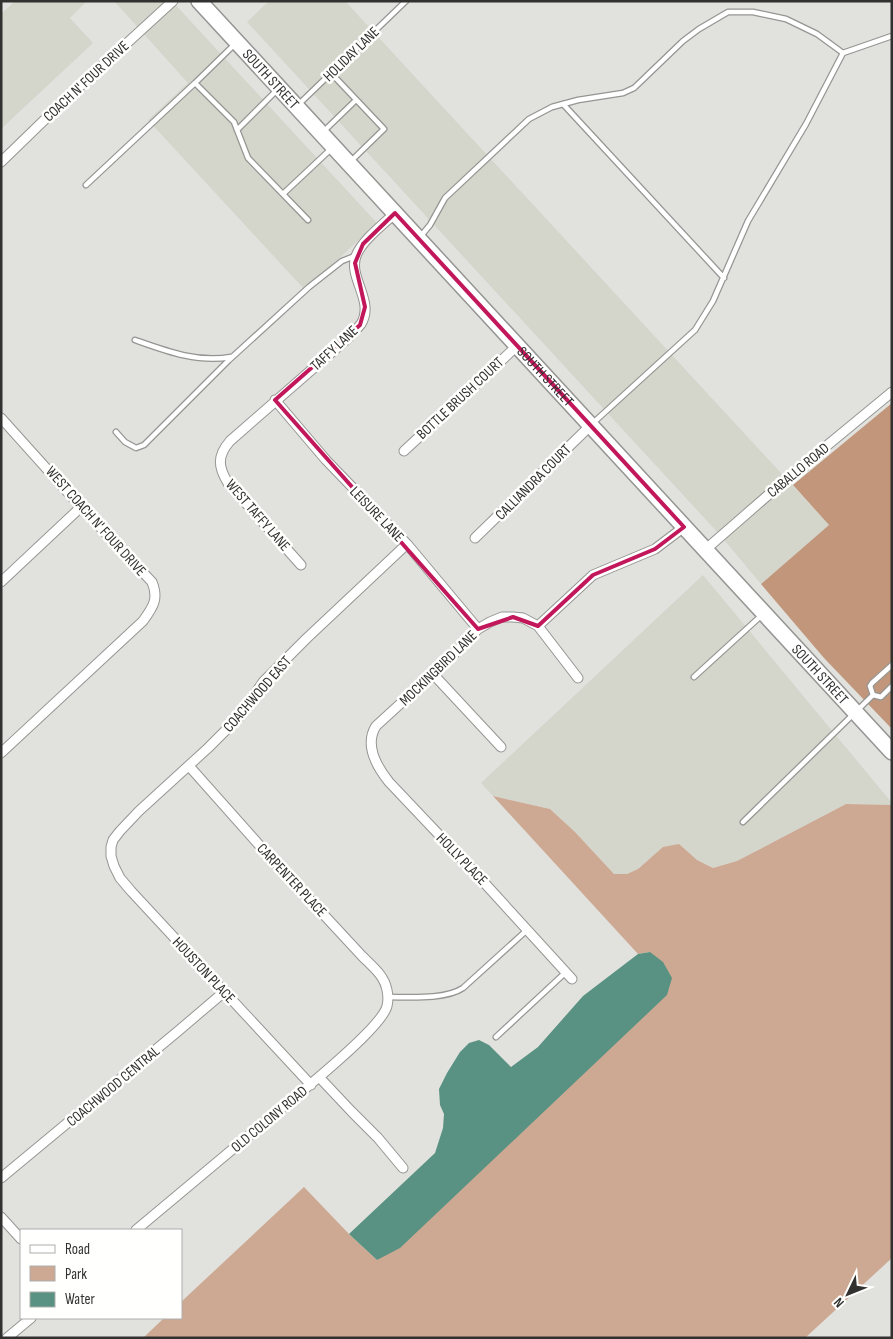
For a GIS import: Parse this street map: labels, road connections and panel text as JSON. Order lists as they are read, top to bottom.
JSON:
{
  "streets": {
    "main road": ["SOUTH STREET"],
    "street": [
      "COACH N' FOUR DRIVE",
      "TAFFY LANE",
      "BOTTLE BRUSH COURT",
      "CABALLO ROAD",
      "CALLIANDRA COURT",
      "LEISURE LANE",
      "WEST TAFFY LANE",
      "WEST COACH N' FOUR DRIVE",
      "MOCKINGBIRD LANE",
      "COACHWOOD EAST",
      "HOLLY PLACE",
      "CARPENTER PLACE",
      "HOUSTON PLACE",
      "COACHWOOD CENTRAL",
      "OLD COLONY ROAD"
    ],
    "lane": ["HOLIDAY LANE"]
  },
  "crossings": [
    ["HOLIDAY LANE", "SOUTH STREET"],
    ["SOUTH STREET", "BOTTLE BRUSH COURT"],
    ["SOUTH STREET", "CABALLO ROAD"],
    ["SOUTH STREET", "CALLIANDRA COURT"],
    ["TAFFY LANE", "LEISURE LANE"],
    ["TAFFY LANE", "WEST TAFFY LANE"],
    ["LEISURE LANE", "MOCKINGBIRD LANE"],
    ["LEISURE LANE", "COACHWOOD EAST"],
    ["MOCKINGBIRD LANE", "HOLLY PLACE"],
    ["COACHWOOD EAST", "CARPENTER PLACE"],
    ["COACHWOOD EAST", "HOUSTON PLACE"],
    ["CARPENTER PLACE", "OLD COLONY ROAD"],
    ["HOUSTON PLACE", "COACHWOOD CENTRAL"],
    ["HOUSTON PLACE", "OLD COLONY ROAD"]
  ],
  "legend": ["Road", "Park", "Water"],
  "north": "bottom left"
}
